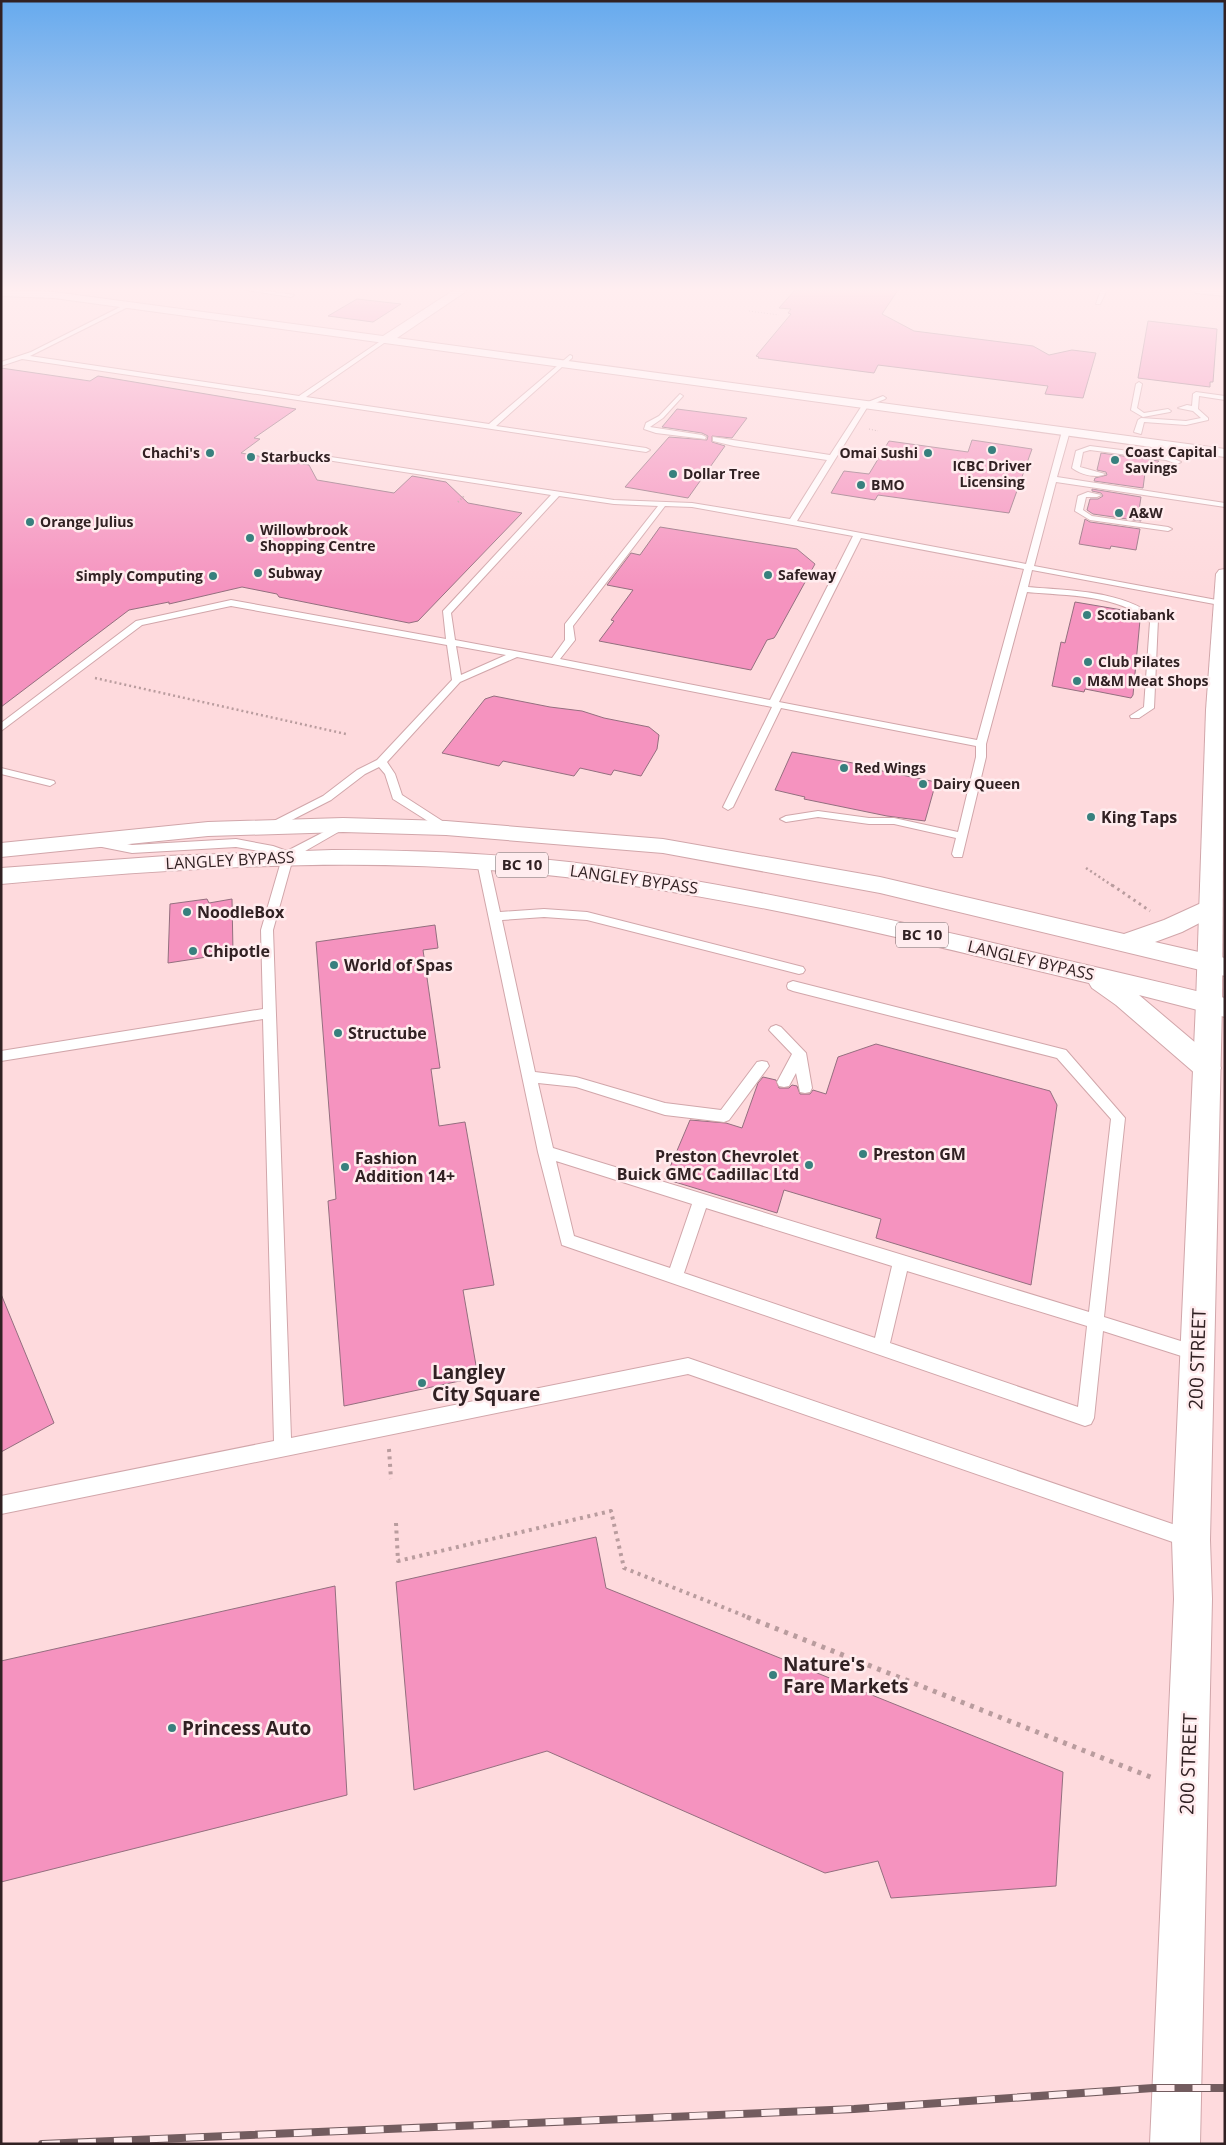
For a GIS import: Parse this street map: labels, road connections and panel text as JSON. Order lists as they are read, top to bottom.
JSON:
{
  "streets": {
    "main road": ["LANGLEY BYPASS", "BC 10", "200 STREET"]
  },
  "crossings": [
    ["LANGLEY BYPASS", "200 STREET"]
  ],
  "places": [
    "ICBC Driver Licensing",
    "Chachi's",
    "Omai Sushi",
    "Starbucks",
    "Coast Capital Savings",
    "Dollar Tree",
    "BMO",
    "A&W",
    "Orange Julius",
    "Willowbrook Shopping Centre",
    "Subway",
    "Safeway",
    "Simply Computing",
    "Scotiabank",
    "Club Pilates",
    "M&M Meat Shops",
    "Red Wings",
    "Dairy Queen",
    "King Taps",
    "NoodleBox",
    "Chipotle",
    "World of Spas",
    "Structube",
    "Preston GM",
    "Preston Chevrolet Buick GMC Cadillac Ltd",
    "Fashion Addition 14+",
    "Langley City Square",
    "Nature's Fare Markets",
    "Princess Auto"
  ]
}
